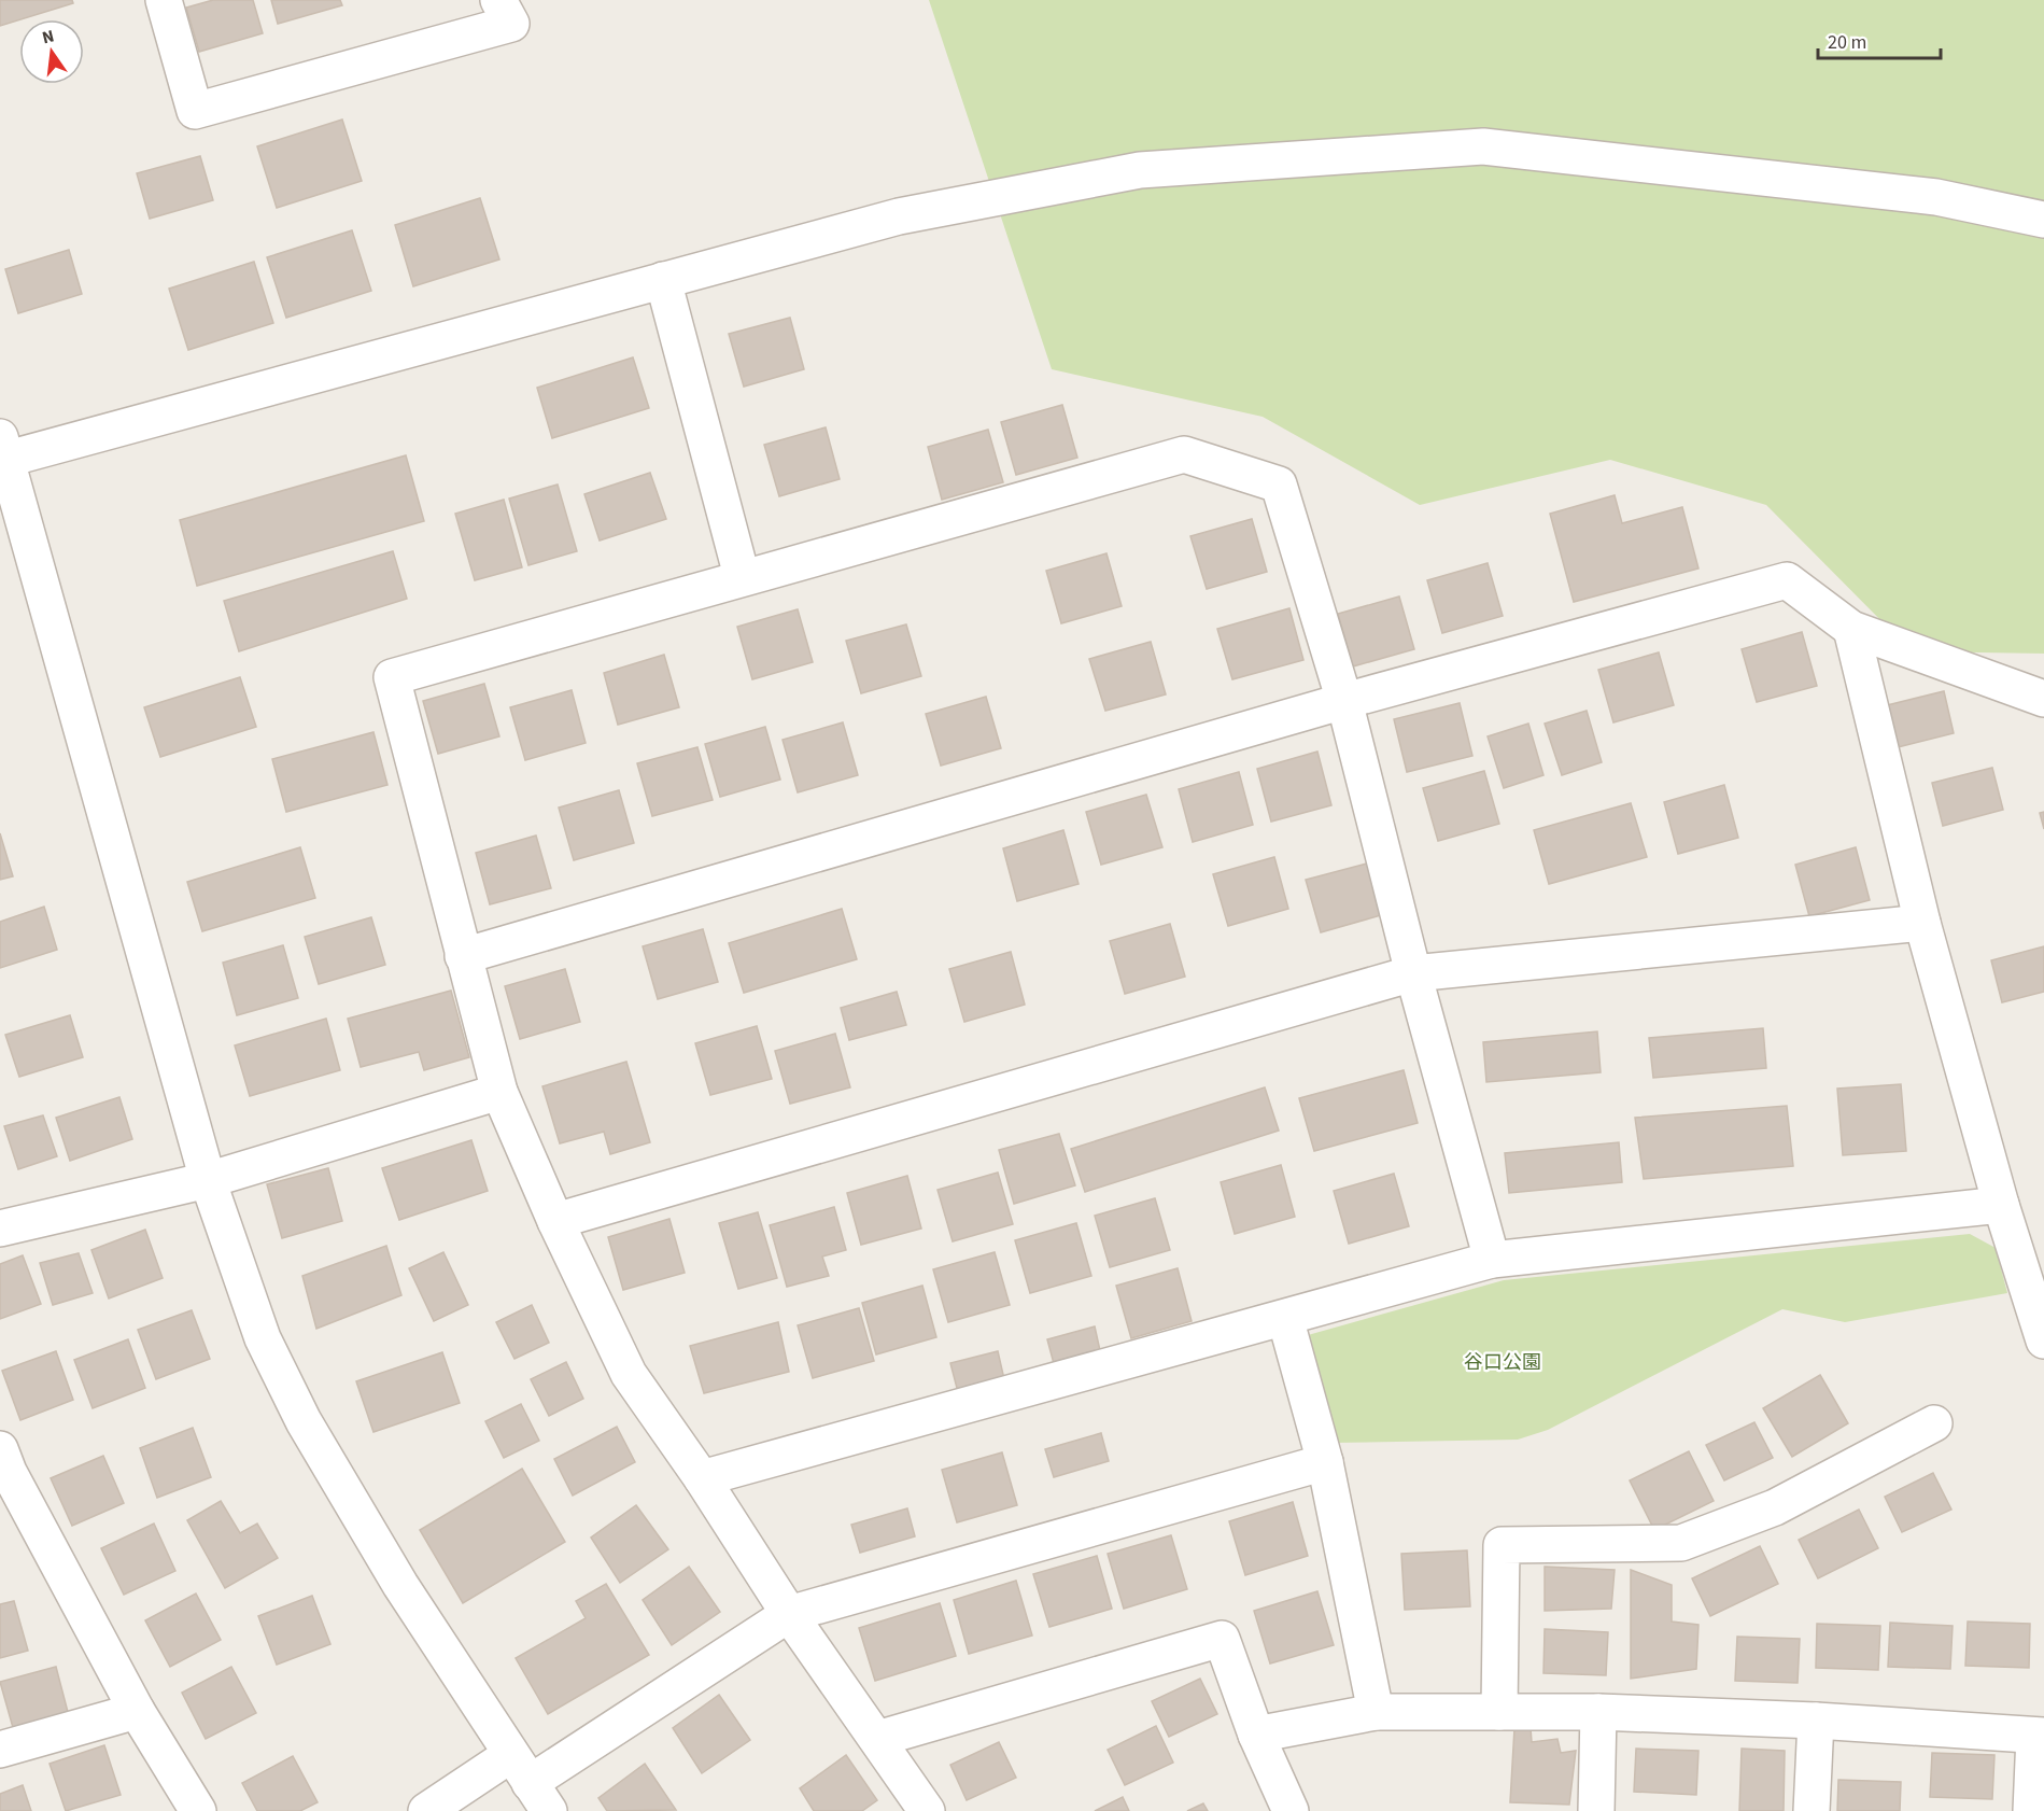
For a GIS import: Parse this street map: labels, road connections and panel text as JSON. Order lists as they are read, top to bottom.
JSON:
{
  "parks": ["谷口公園"],
  "scale_bar": "20 m",
  "north": "top"
}
